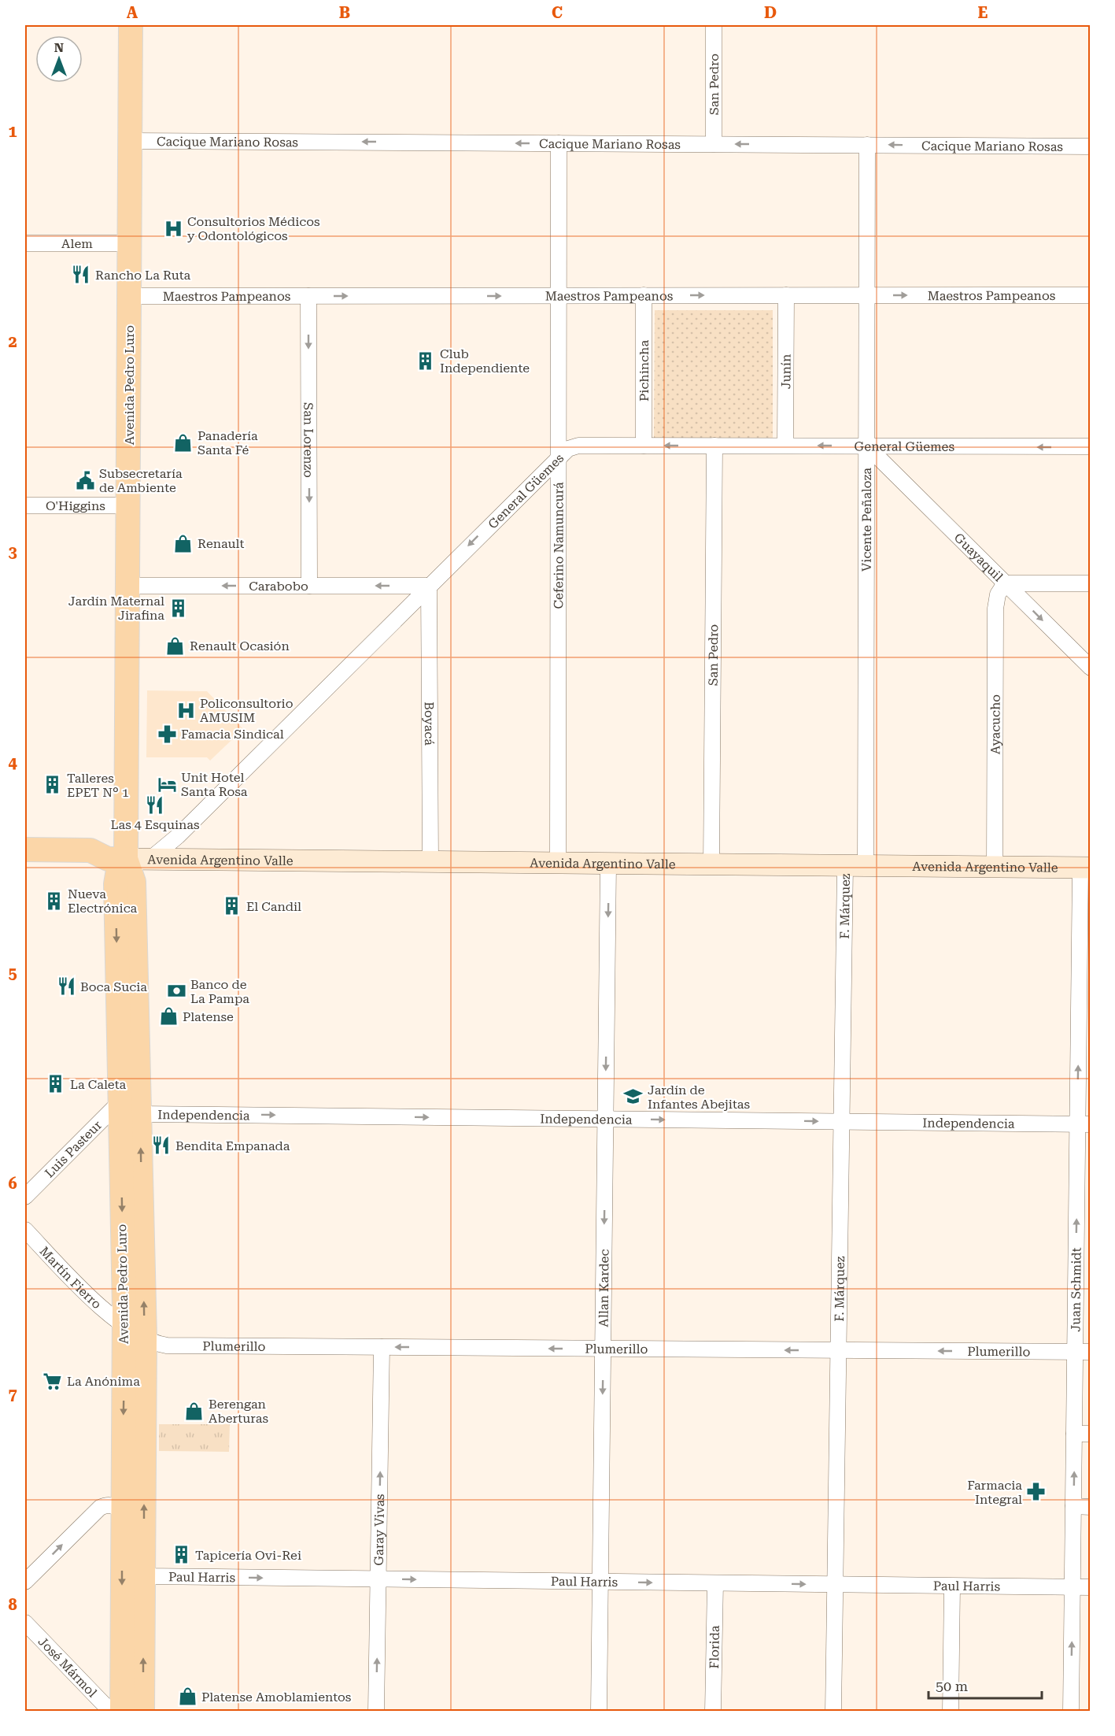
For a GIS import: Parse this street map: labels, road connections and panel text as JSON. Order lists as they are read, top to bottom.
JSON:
{
  "streets": {
    "main road": ["Avenida Pedro Luro", "Avenida Argentino Valle"],
    "street": [
      "San Pedro",
      "Cacique Mariano Rosas",
      "Alem",
      "Maestros Pampeanos",
      "Pichincha",
      "Junín",
      "San Lorenzo",
      "General Güemes",
      "O'Higgins",
      "Vicente Peñaloza",
      "Ceferino Namuncurá",
      "Guayaquil",
      "Carabobo",
      "Boyacá",
      "Ayacucho",
      "F. Márquez",
      "Independencia",
      "Luis Pasteur",
      "Martín Fierro",
      "Allan Kardec",
      "Juan Schmidt",
      "Plumerillo",
      "Garay Vivas",
      "Paul Harris",
      "Florida",
      "José Mármol"
    ]
  },
  "crossings": [
    ["San Pedro", "Cacique Mariano Rosas"],
    ["San Pedro", "General Güemes"],
    ["San Pedro", "Avenida Argentino Valle"],
    ["Cacique Mariano Rosas", "Avenida Pedro Luro"],
    ["Cacique Mariano Rosas", "Vicente Peñaloza"],
    ["Cacique Mariano Rosas", "Ceferino Namuncurá"],
    ["Alem", "Avenida Pedro Luro"],
    ["Maestros Pampeanos", "Pichincha"],
    ["Maestros Pampeanos", "Junín"],
    ["Maestros Pampeanos", "Avenida Pedro Luro"],
    ["Maestros Pampeanos", "San Lorenzo"],
    ["Maestros Pampeanos", "Vicente Peñaloza"],
    ["Maestros Pampeanos", "Ceferino Namuncurá"],
    ["Pichincha", "General Güemes"],
    ["Junín", "General Güemes"],
    ["Avenida Pedro Luro", "O'Higgins"],
    ["Avenida Pedro Luro", "Carabobo"],
    ["Avenida Pedro Luro", "Avenida Argentino Valle"],
    ["Avenida Pedro Luro", "Independencia"],
    ["Avenida Pedro Luro", "Luis Pasteur"],
    ["Avenida Pedro Luro", "Martín Fierro"],
    ["Avenida Pedro Luro", "Plumerillo"],
    ["Avenida Pedro Luro", "Paul Harris"],
    ["San Lorenzo", "Carabobo"],
    ["General Güemes", "Vicente Peñaloza"],
    ["General Güemes", "Ceferino Namuncurá"],
    ["General Güemes", "Guayaquil"],
    ["General Güemes", "Carabobo"],
    ["General Güemes", "Boyacá"],
    ["General Güemes", "Avenida Argentino Valle"],
    ["Vicente Peñaloza", "Guayaquil"],
    ["Vicente Peñaloza", "Avenida Argentino Valle"],
    ["Vicente Peñaloza", "F. Márquez"],
    ["Ceferino Namuncurá", "Avenida Argentino Valle"],
    ["Guayaquil", "Ayacucho"],
    ["Carabobo", "Boyacá"],
    ["Boyacá", "Avenida Argentino Valle"],
    ["Ayacucho", "Avenida Argentino Valle"],
    ["Avenida Argentino Valle", "F. Márquez"],
    ["Avenida Argentino Valle", "Allan Kardec"],
    ["Avenida Argentino Valle", "Juan Schmidt"],
    ["F. Márquez", "Independencia"],
    ["F. Márquez", "Plumerillo"],
    ["F. Márquez", "Paul Harris"],
    ["Independencia", "Luis Pasteur"],
    ["Independencia", "Allan Kardec"],
    ["Independencia", "Juan Schmidt"],
    ["Martín Fierro", "Plumerillo"],
    ["Allan Kardec", "Plumerillo"],
    ["Allan Kardec", "Paul Harris"],
    ["Juan Schmidt", "Plumerillo"],
    ["Juan Schmidt", "Paul Harris"],
    ["Plumerillo", "Garay Vivas"],
    ["Garay Vivas", "Paul Harris"],
    ["Paul Harris", "Florida"]
  ],
  "one_way": [
    "Cacique Mariano Rosas",
    "Maestros Pampeanos",
    "San Lorenzo",
    "General Güemes",
    "Guayaquil",
    "Carabobo",
    "Independencia",
    "Allan Kardec",
    "Juan Schmidt",
    "Plumerillo",
    "Garay Vivas",
    "Paul Harris"
  ],
  "places": {
    "hospital": ["Consultorios Médicos y Odontológicos", "Policonsultorio AMUSIM"],
    "restaurant": [
      "Rancho La Ruta",
      "Las 4 Esquinas",
      "Boca Sucia",
      "Bendita Empanada"
    ],
    "building": [
      "Club Independiente",
      "Jardín Maternal Jirafina",
      "Talleres EPET N° 1",
      "Nueva Electrónica",
      "El Candil",
      "La Caleta",
      "Tapicería Ovi-Rei"
    ],
    "shop": [
      "Panadería Santa Fé",
      "Renault",
      "Renault Ocasión",
      "Platense",
      "Berengan Aberturas",
      "Platense Amoblamientos"
    ],
    "public building": ["Subsecretaría de Ambiente"],
    "pharmacy": ["Famacia Sindical", "Farmacia Integral"],
    "hotel": ["Unit Hotel Santa Rosa"],
    "bank": ["Banco de La Pampa"],
    "school or university": ["Jardín de Infantes Abejitas"],
    "supermarket": ["La Anónima"]
  },
  "scale_bar": "50 m",
  "north": "top",
  "grid": {
    "columns": [
      "A",
      "B",
      "C",
      "D",
      "E"
    ],
    "rows": [
      "1",
      "2",
      "3",
      "4",
      "5",
      "6",
      "7",
      "8"
    ]
  }
}
